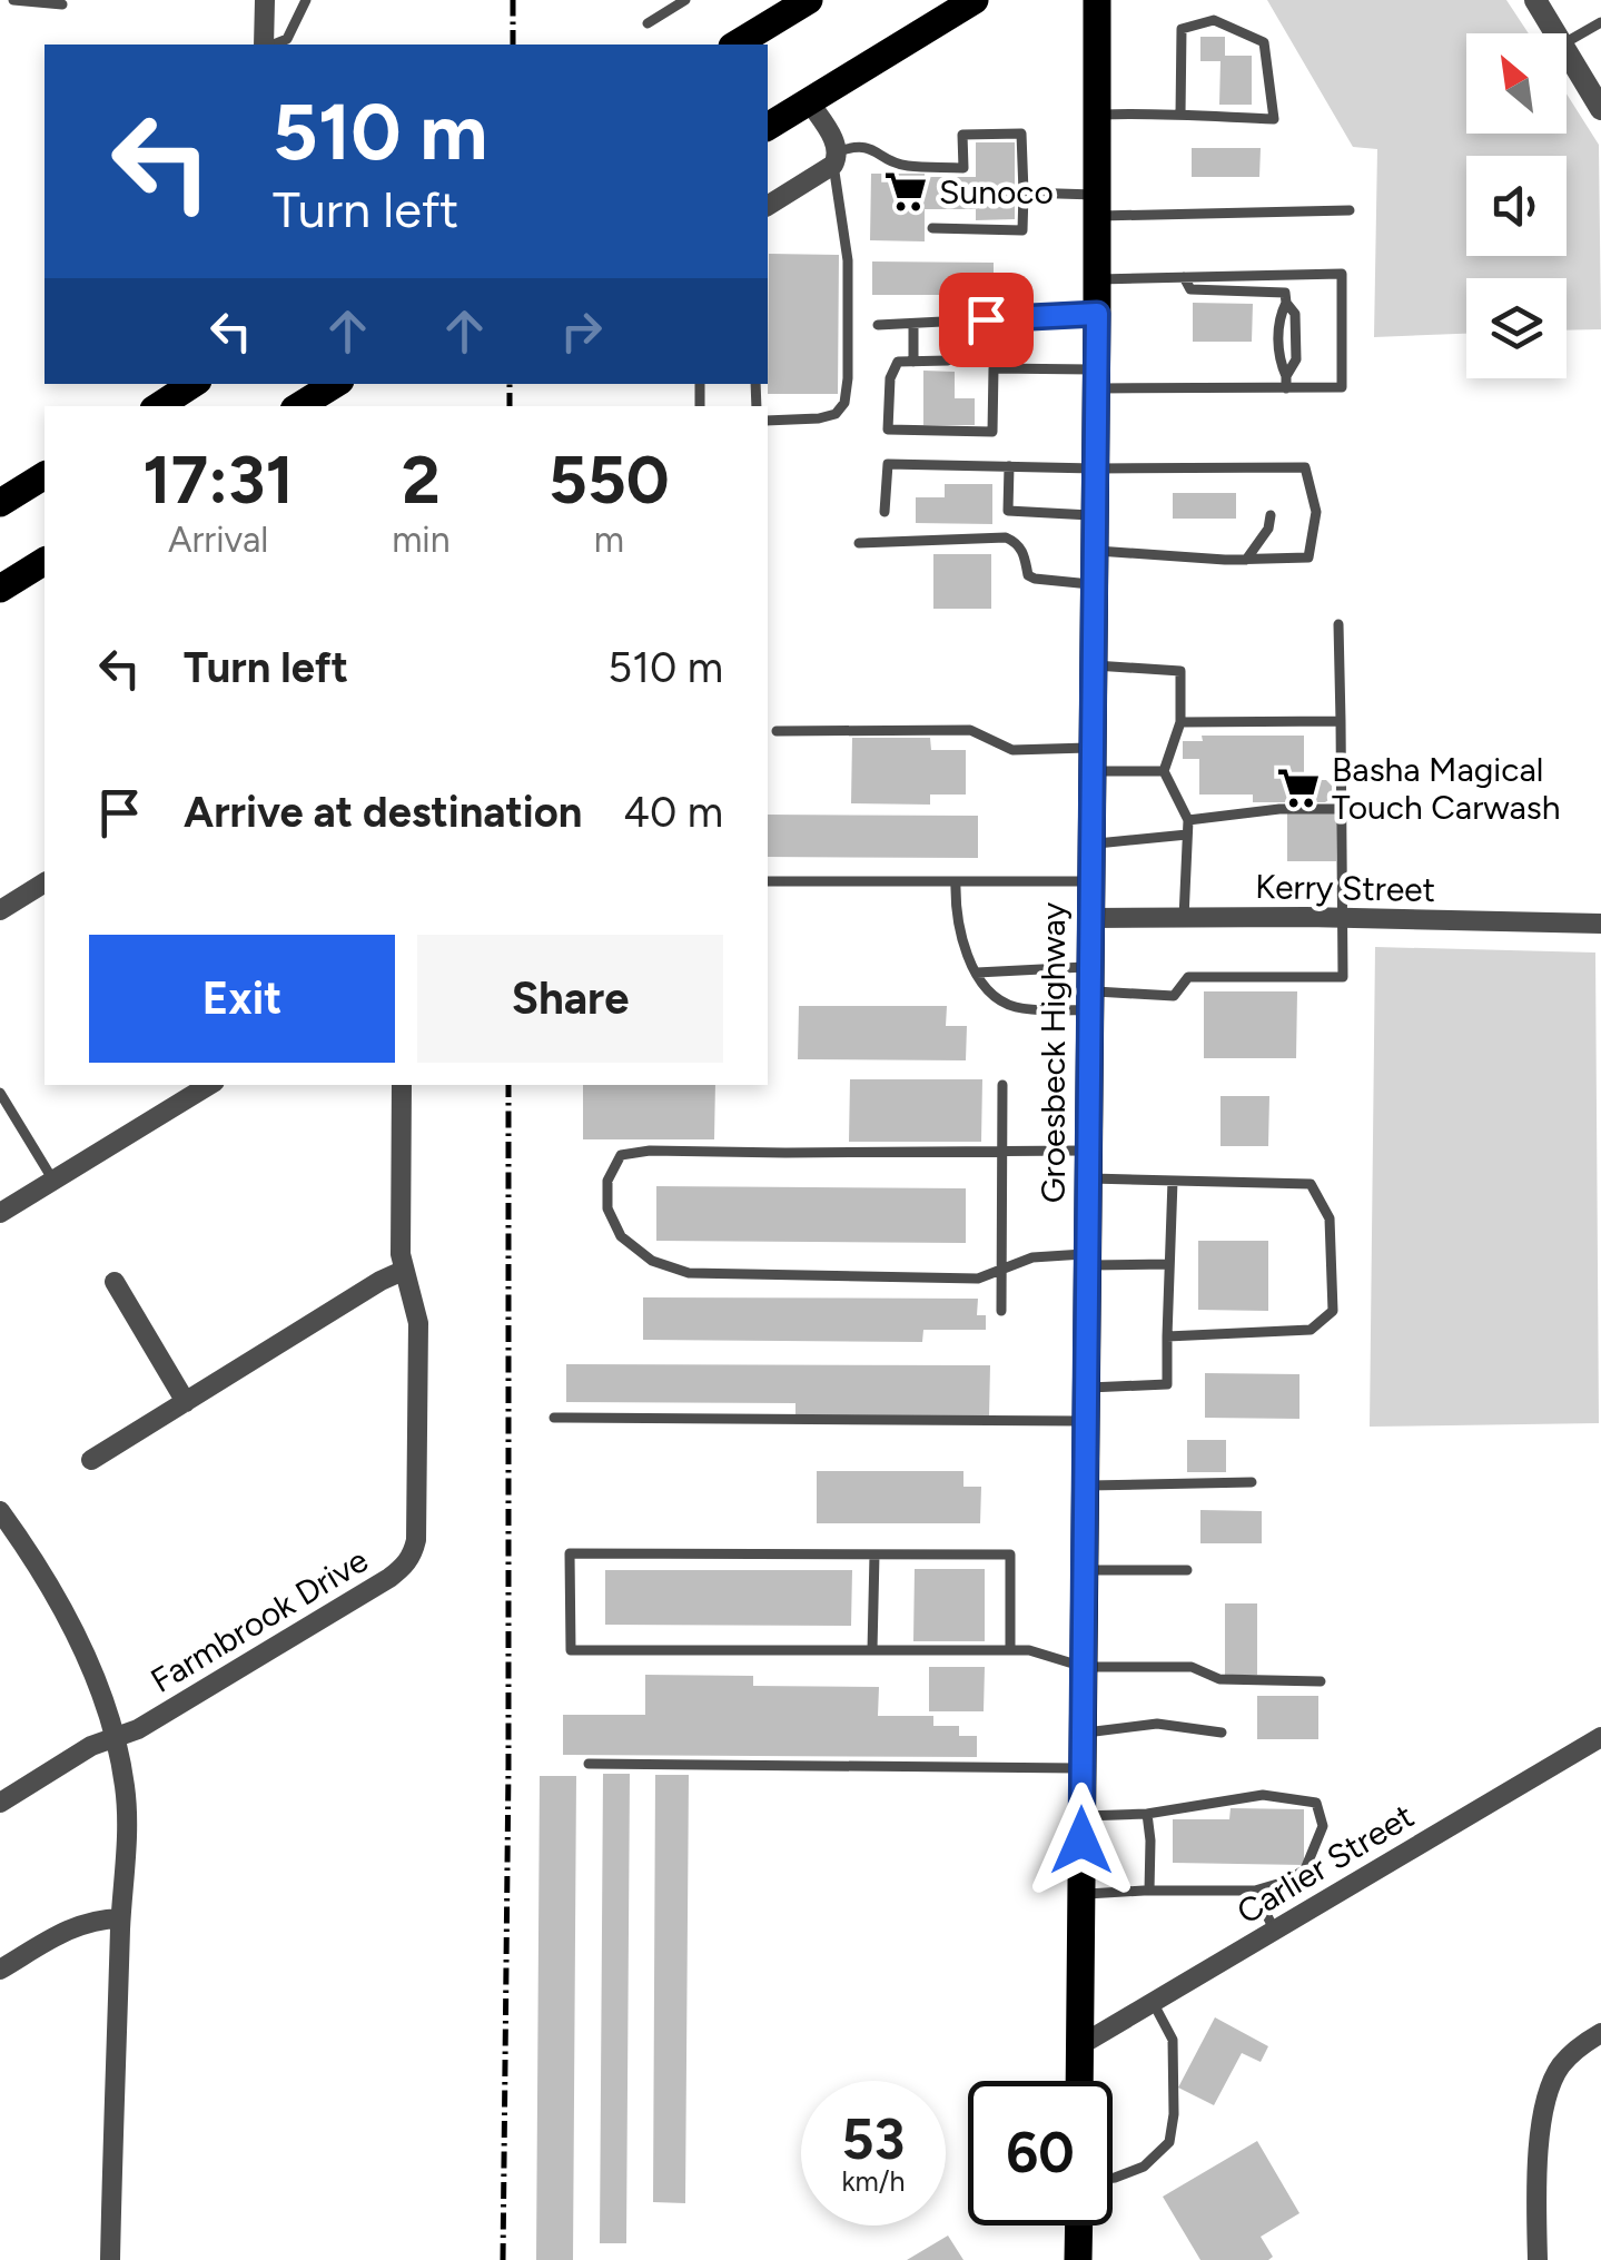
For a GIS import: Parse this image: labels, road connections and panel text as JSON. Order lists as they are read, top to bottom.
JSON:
{
  "streets": {
    "main road": ["Groesbeck Highway"],
    "street": ["Kerry Street", "Farmbrook Drive", "Carlier Street"]
  },
  "crossings": [
    ["Kerry Street", "Groesbeck Highway"],
    ["Groesbeck Highway", "Carlier Street"]
  ],
  "places": {
    "supermarket": ["Sunoco", "Basha Magical Touch Carwash"]
  },
  "north": "top left",
  "page": {
    "turn": ["510 m", "Turn left"],
    "eta": [
      "17:31",
      "Arrival",
      "2",
      "min",
      "550",
      "m"
    ],
    "list": [
      {
        "name": "Turn left",
        "value": "510 m"
      },
      {
        "name": "Arrive at destination",
        "value": "40 m"
      }
    ],
    "buttons": ["Exit", "Share"],
    "speed": "53 km/h",
    "limit": "60"
  }
}
